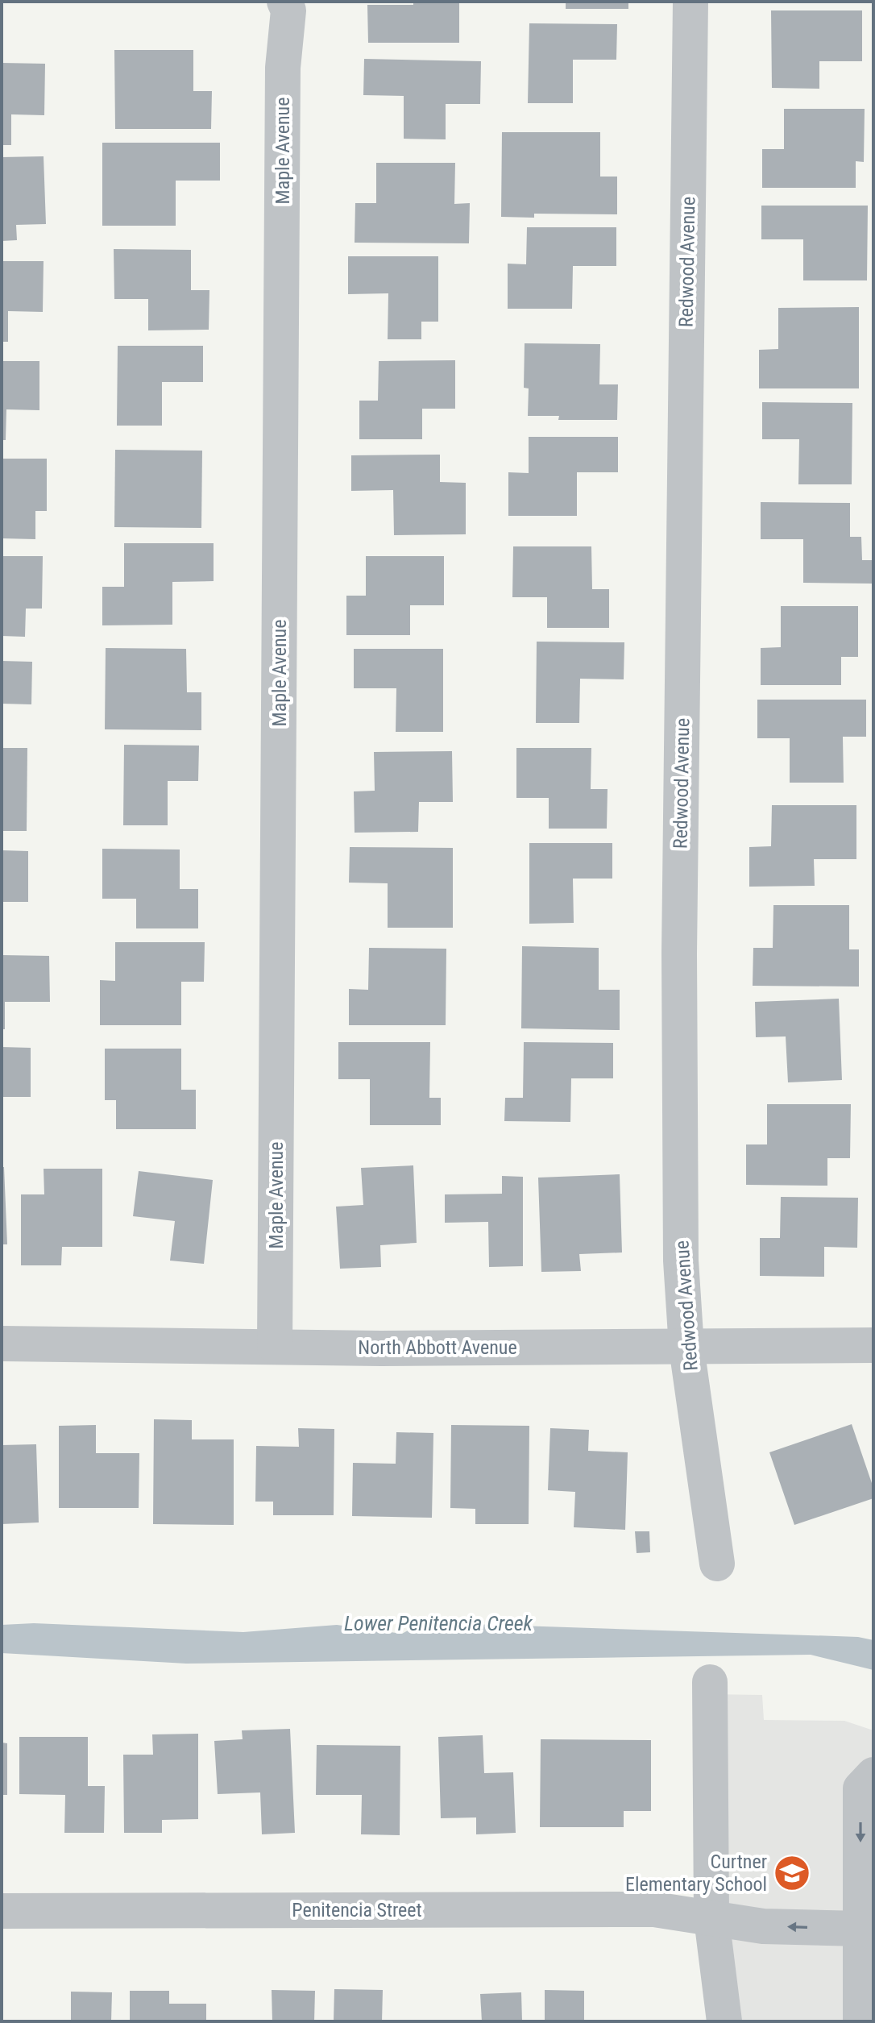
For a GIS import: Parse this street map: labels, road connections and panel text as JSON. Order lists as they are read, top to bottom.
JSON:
{
  "streets": {
    "street": [
      "Maple Avenue",
      "Redwood Avenue",
      "North Abbott Avenue",
      "Penitencia Street"
    ]
  },
  "crossings": [
    ["Maple Avenue", "North Abbott Avenue"],
    ["Redwood Avenue", "North Abbott Avenue"]
  ],
  "water": ["Lower Penitencia Creek"],
  "places": {
    "school or university": ["Curtner Elementary School"]
  }
}
